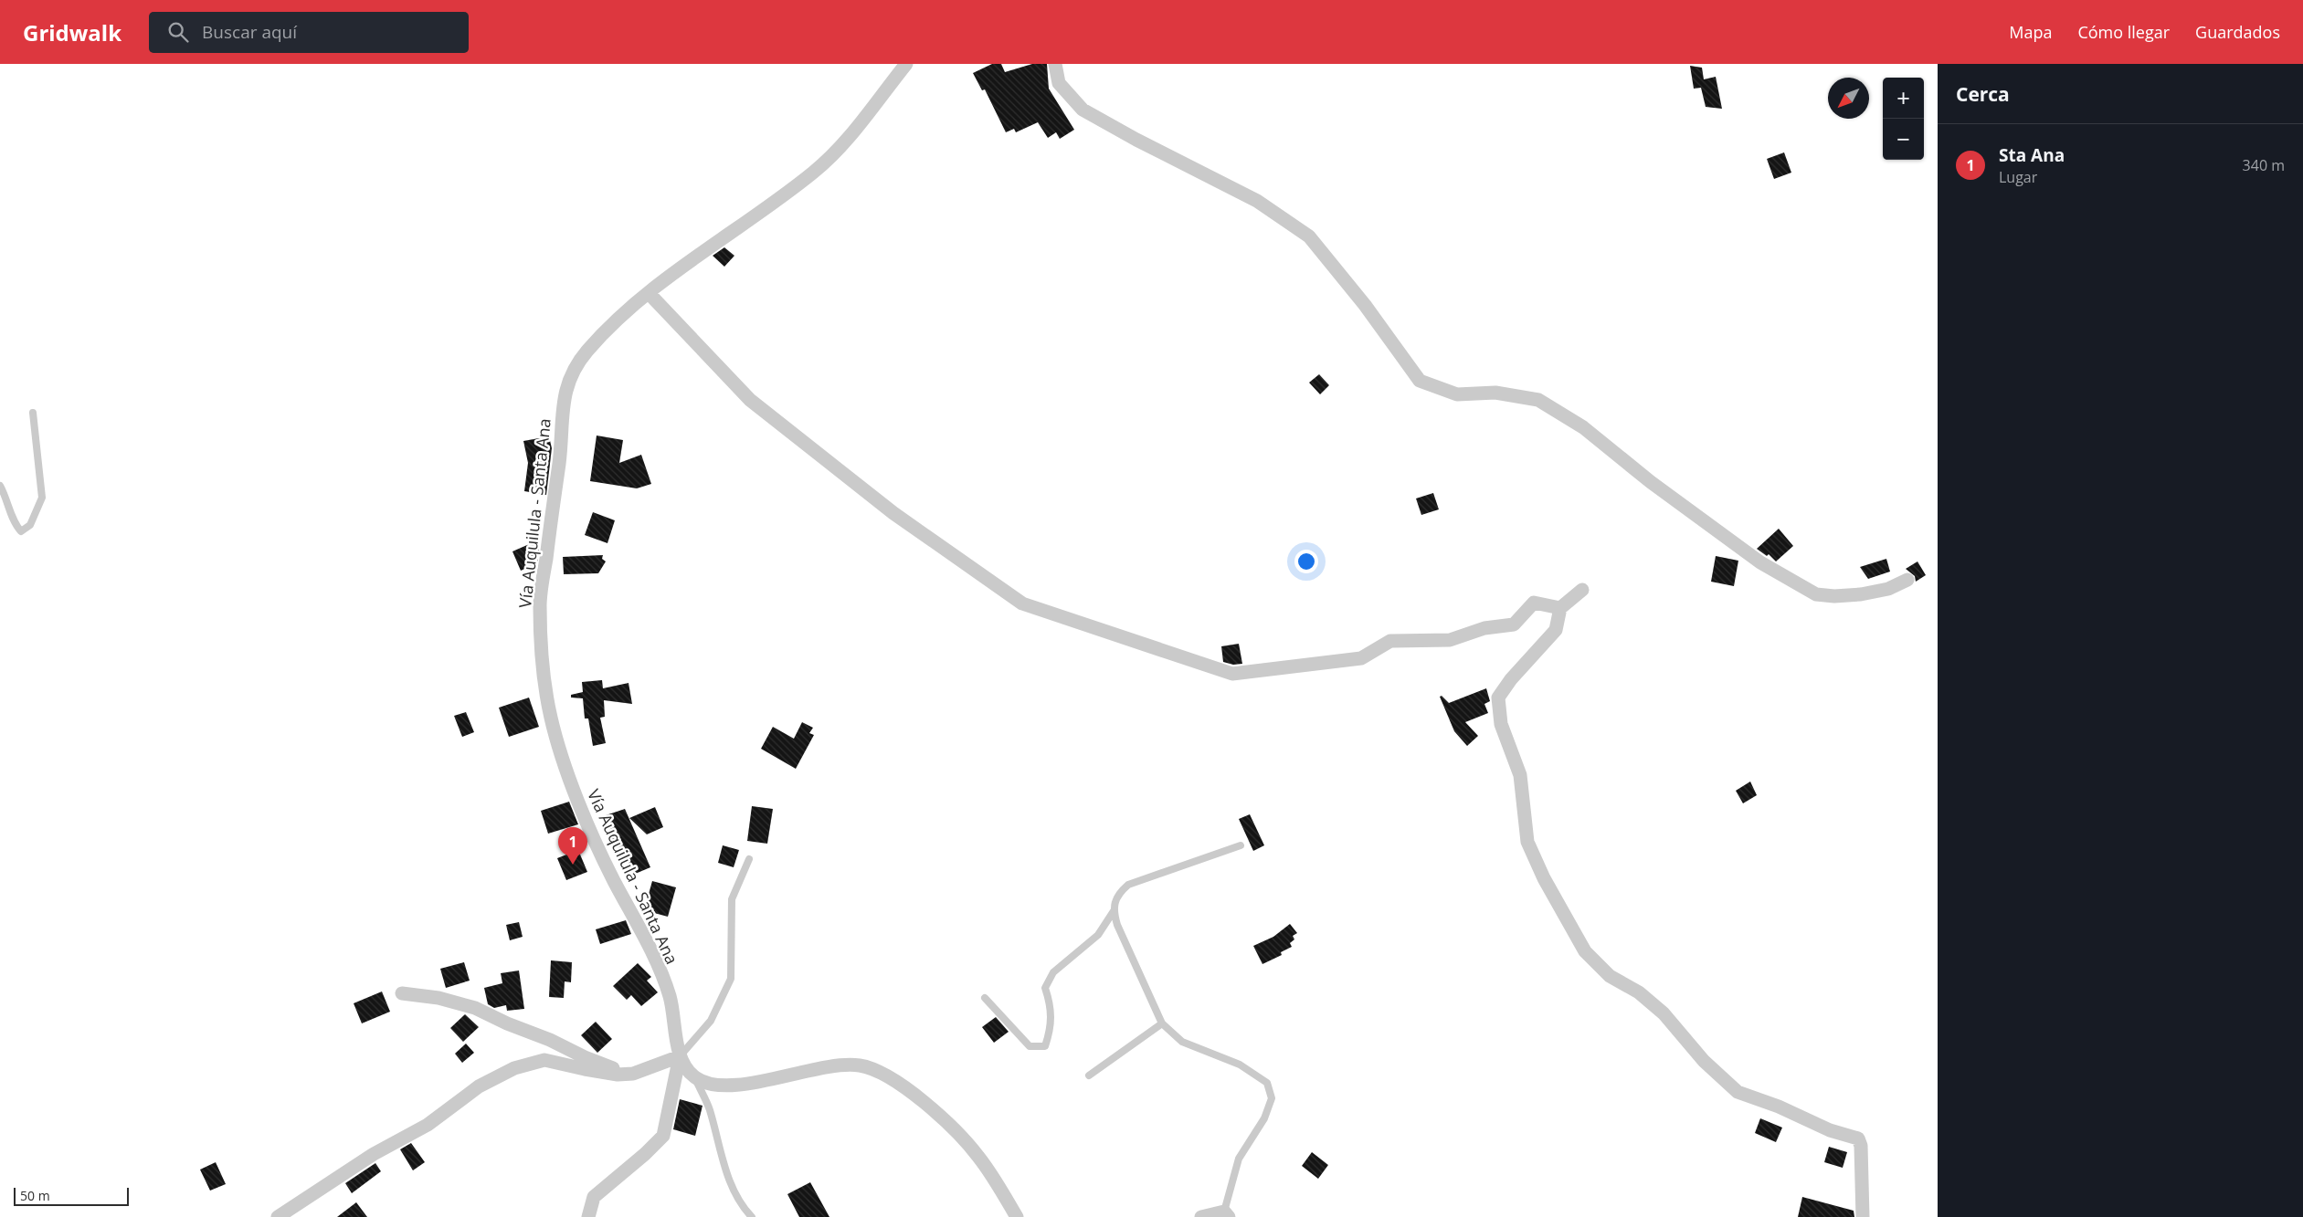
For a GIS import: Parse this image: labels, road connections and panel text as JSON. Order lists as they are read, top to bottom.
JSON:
{
  "streets": {
    "street": ["Vía Auquilula - Santa Ana"]
  },
  "scale_bar": "50 m",
  "north": "bottom left",
  "page": {
    "header": "Gridwalk",
    "search": "Buscar aquí",
    "nav": ["Mapa", "Cómo llegar", "Guardados"],
    "heading": "Cerca",
    "map_buttons": ["+", "−"],
    "list": [
      {
        "mark": "1",
        "name": "Sta Ana",
        "note": "Lugar",
        "value": "340 m"
      }
    ],
    "pins": "1",
    "scale": "50 m"
  }
}
